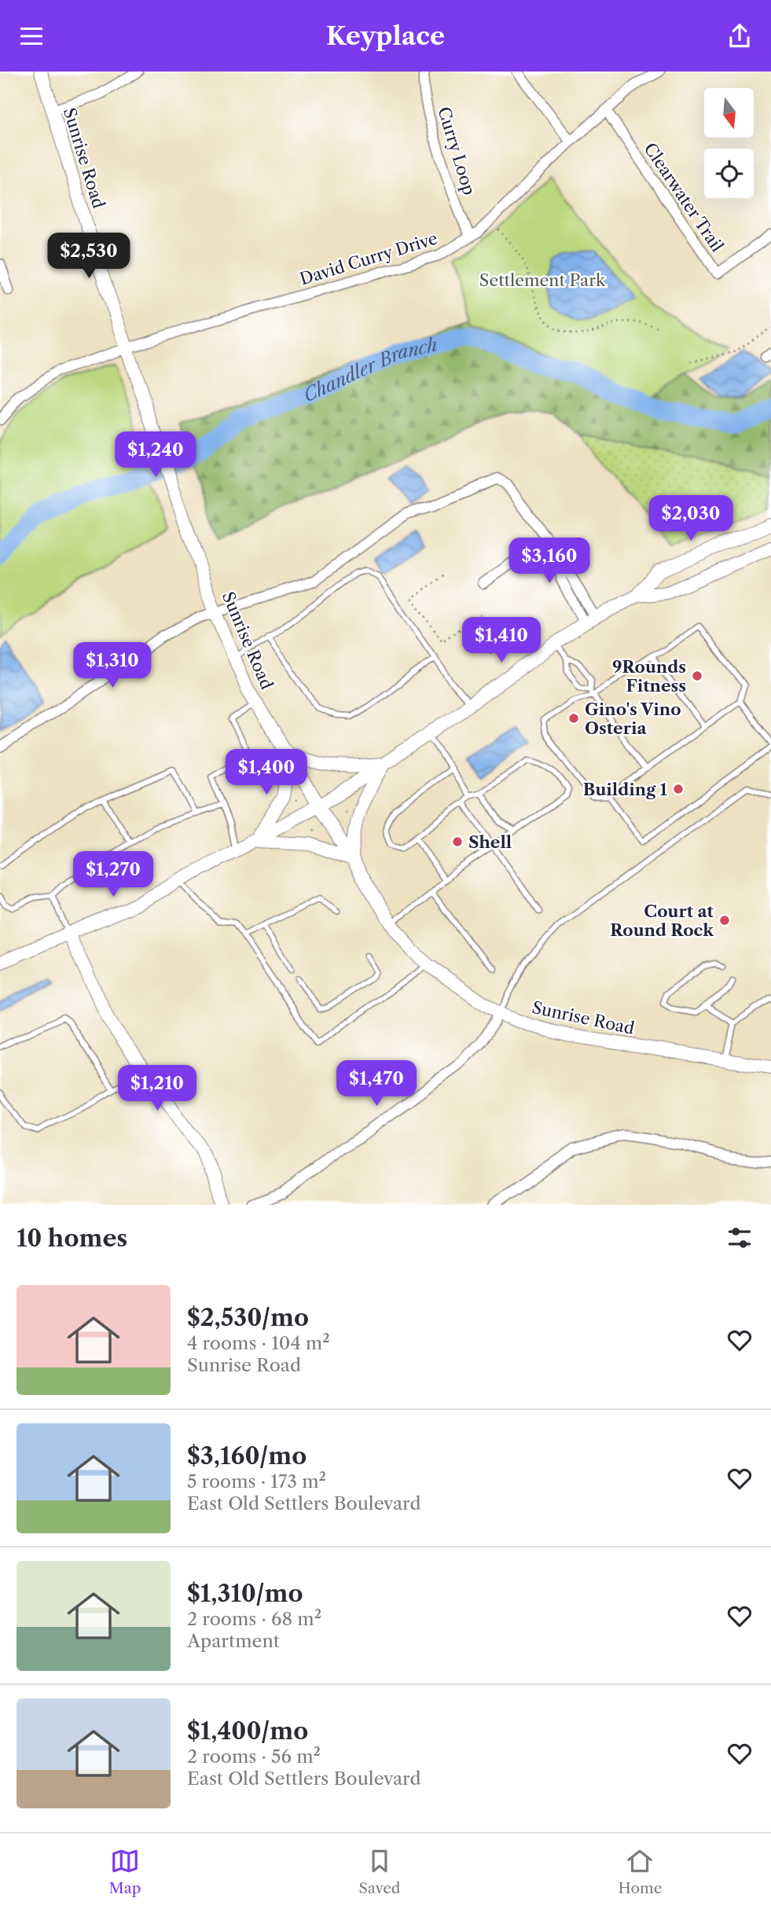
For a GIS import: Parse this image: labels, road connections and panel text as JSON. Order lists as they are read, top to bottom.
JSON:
{
  "streets": {
    "main road": ["Sunrise Road"],
    "street": ["Curry Loop", "Clearwater Trail", "David Curry Drive"]
  },
  "crossings": [
    ["Curry Loop", "David Curry Drive"],
    ["Sunrise Road", "David Curry Drive"],
    ["Clearwater Trail", "David Curry Drive"]
  ],
  "water": ["Chandler Branch"],
  "parks": ["Settlement Park"],
  "places": [
    "9Rounds Fitness",
    "Gino's Vino Osteria",
    "Building 1",
    "Shell",
    "Court at Round Rock"
  ],
  "north": "bottom",
  "page": {
    "header": "Keyplace",
    "price": [
      "$2,530",
      "$1,240",
      "$2,030",
      "$3,160",
      "$1,410",
      "$1,310",
      "$1,400",
      "$1,270",
      "$1,470",
      "$1,210"
    ],
    "heading": "10 homes",
    "list": [
      {
        "name": "$2,530/mo",
        "note": "4 rooms · 104 m² · Sunrise Road"
      },
      {
        "name": "$3,160/mo",
        "note": "5 rooms · 173 m² · East Old Settlers Boulevard"
      },
      {
        "name": "$1,310/mo",
        "note": "2 rooms · 68 m² · Apartment"
      },
      {
        "name": "$1,400/mo",
        "note": "2 rooms · 56 m² · East Old Settlers Boulevard"
      }
    ],
    "tabs": ["Map", "Saved", "Home"]
  }
}
